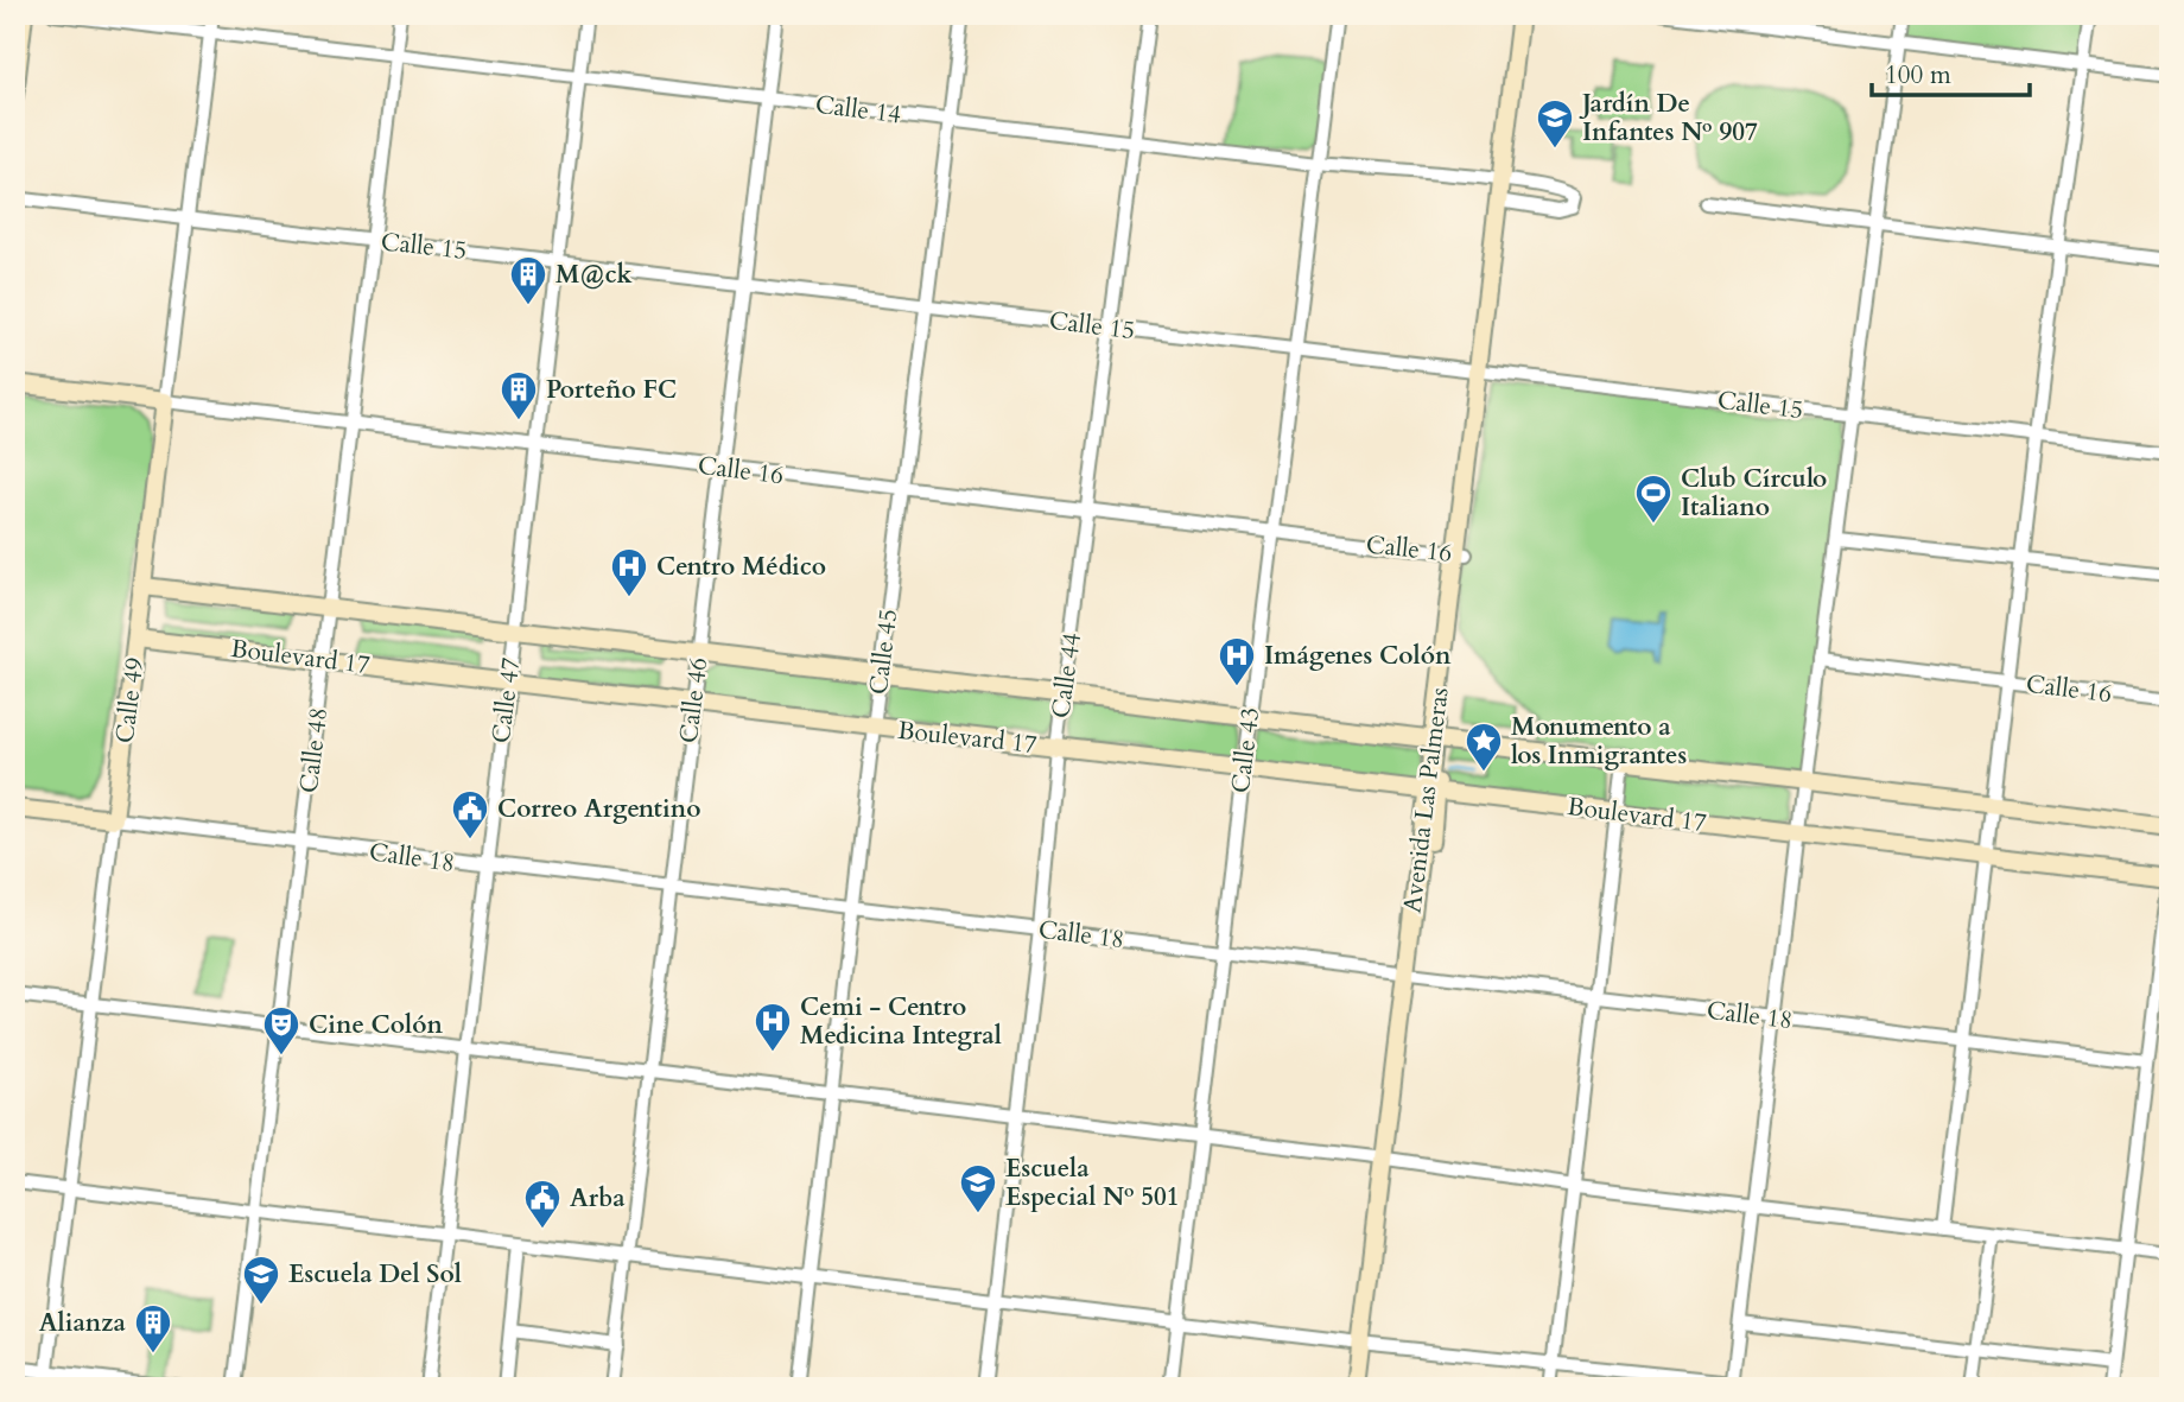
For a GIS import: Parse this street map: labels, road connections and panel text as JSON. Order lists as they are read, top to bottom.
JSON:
{
  "streets": {
    "main road": [
      "Calle 16",
      "Boulevard 17",
      "Calle 49",
      "Avenida Las Palmeras",
      "Calle 18"
    ],
    "street": [
      "Calle 14",
      "Calle 15",
      "Calle 45",
      "Calle 44",
      "Calle 47",
      "Calle 46",
      "Calle 48",
      "Calle 43"
    ]
  },
  "crossings": [
    ["Calle 14", "Calle 45"],
    ["Calle 14", "Calle 44"],
    ["Calle 14", "Calle 49"],
    ["Calle 14", "Calle 47"],
    ["Calle 14", "Calle 46"],
    ["Calle 14", "Calle 48"],
    ["Calle 14", "Calle 43"],
    ["Calle 14", "Avenida Las Palmeras"],
    ["Calle 15", "Calle 45"],
    ["Calle 15", "Calle 44"],
    ["Calle 15", "Calle 49"],
    ["Calle 15", "Calle 47"],
    ["Calle 15", "Calle 46"],
    ["Calle 15", "Calle 48"],
    ["Calle 15", "Calle 43"],
    ["Calle 15", "Avenida Las Palmeras"],
    ["Calle 16", "Calle 45"],
    ["Calle 16", "Calle 44"],
    ["Calle 16", "Calle 49"],
    ["Calle 16", "Calle 47"],
    ["Calle 16", "Calle 46"],
    ["Calle 16", "Calle 48"],
    ["Calle 16", "Calle 43"],
    ["Calle 16", "Avenida Las Palmeras"],
    ["Calle 45", "Boulevard 17"],
    ["Calle 45", "Calle 18"],
    ["Boulevard 17", "Calle 44"],
    ["Boulevard 17", "Calle 49"],
    ["Boulevard 17", "Calle 47"],
    ["Boulevard 17", "Calle 46"],
    ["Boulevard 17", "Calle 48"],
    ["Boulevard 17", "Calle 43"],
    ["Boulevard 17", "Avenida Las Palmeras"],
    ["Calle 44", "Calle 18"],
    ["Calle 49", "Calle 18"],
    ["Calle 47", "Calle 18"],
    ["Calle 46", "Calle 18"],
    ["Calle 48", "Calle 18"],
    ["Calle 43", "Calle 18"],
    ["Avenida Las Palmeras", "Calle 18"]
  ],
  "places": {
    "school or university": ["Jardín De Infantes Nº 907", "Escuela Especial Nº 501", "Escuela Del Sol"],
    "building": ["M@ck", "Porteño FC", "Alianza"],
    "sports": ["Club Círculo Italiano"],
    "hospital": ["Centro Médico", "Imágenes Colón", "Cemi - Centro Medicina Integral"],
    "place": ["Monumento a los Inmigrantes"],
    "public building": ["Correo Argentino", "Arba"],
    "theatre": ["Cine Colón"]
  },
  "scale_bar": "100 m"
}
